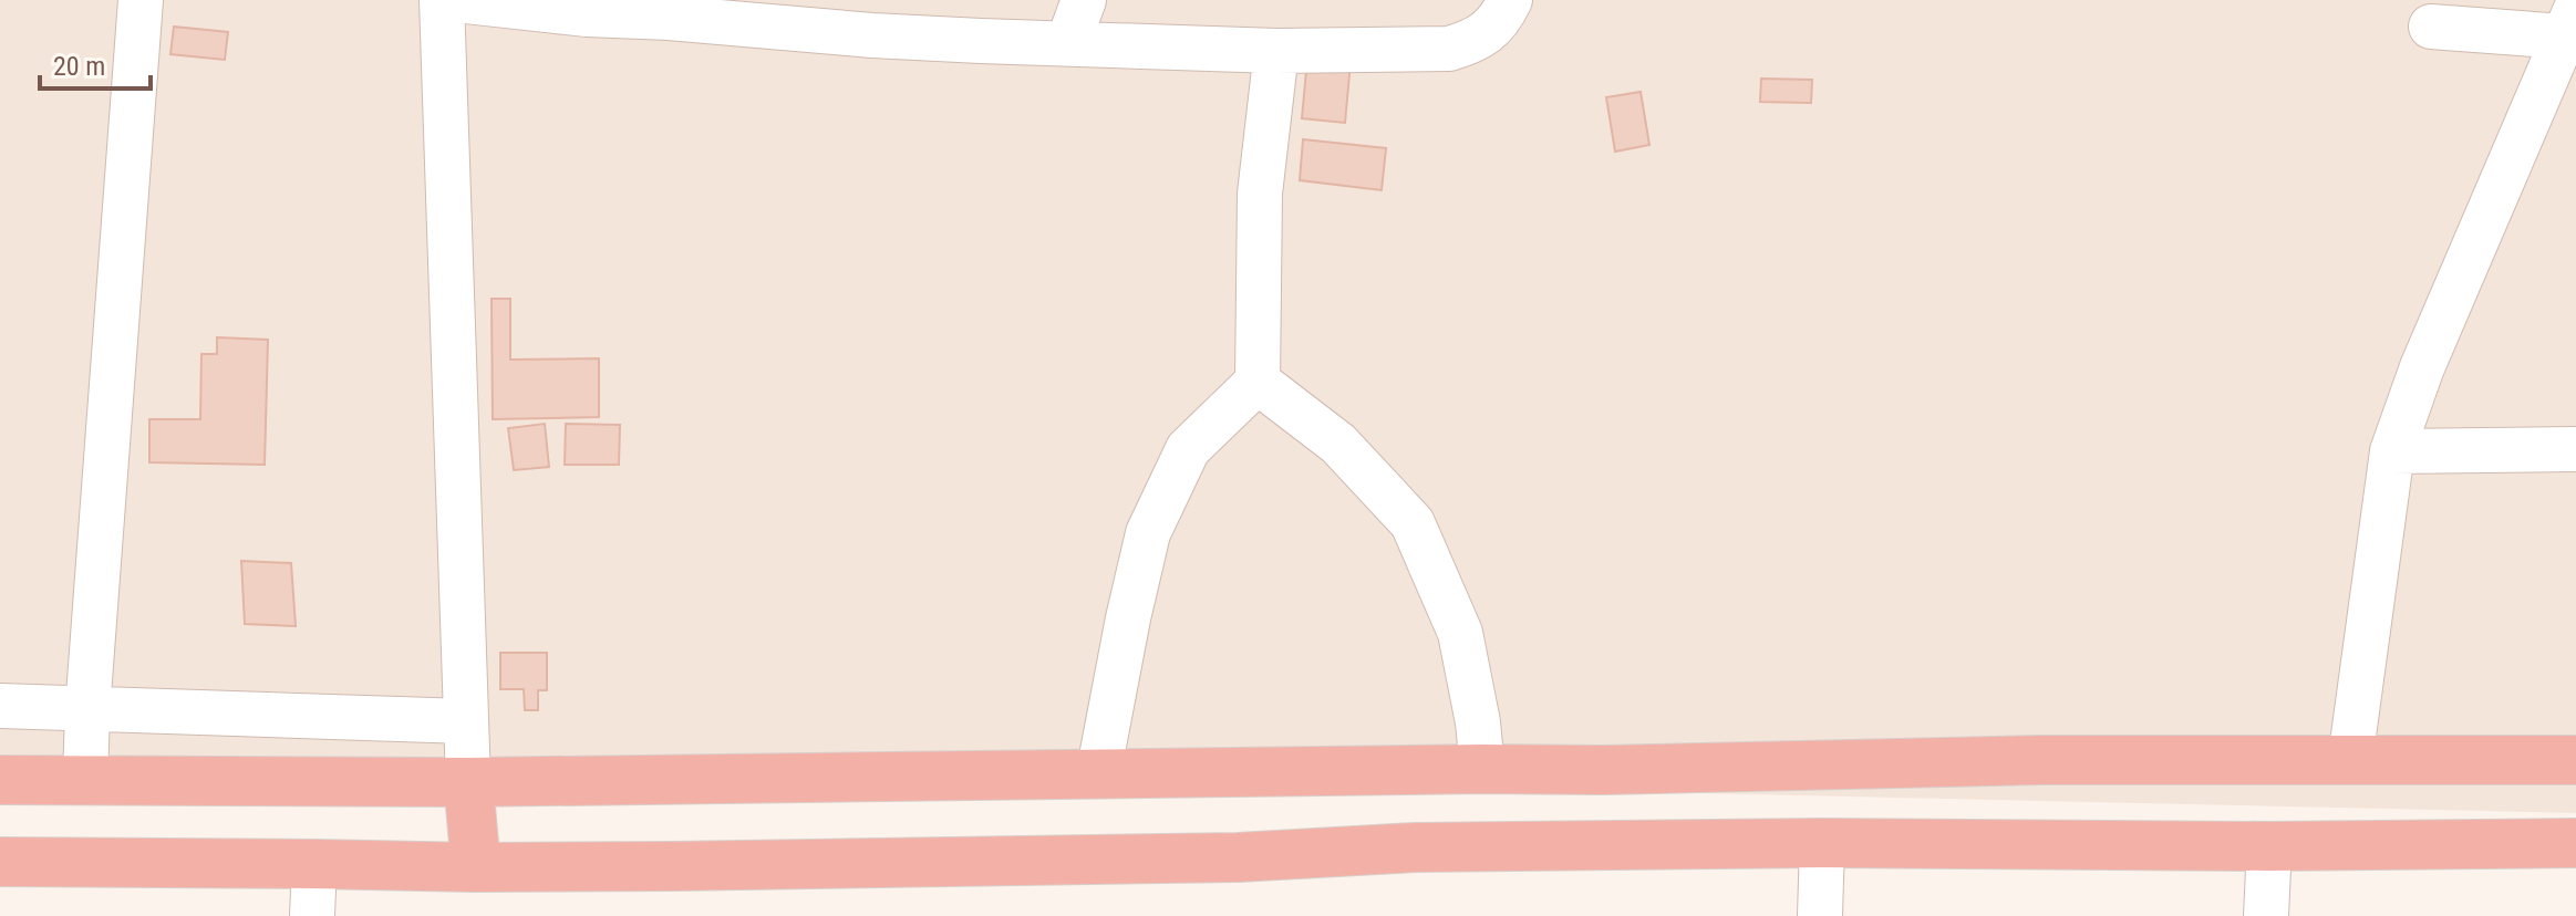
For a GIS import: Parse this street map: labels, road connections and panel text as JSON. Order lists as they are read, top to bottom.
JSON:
{
  "scale_bar": "20 m"
}
